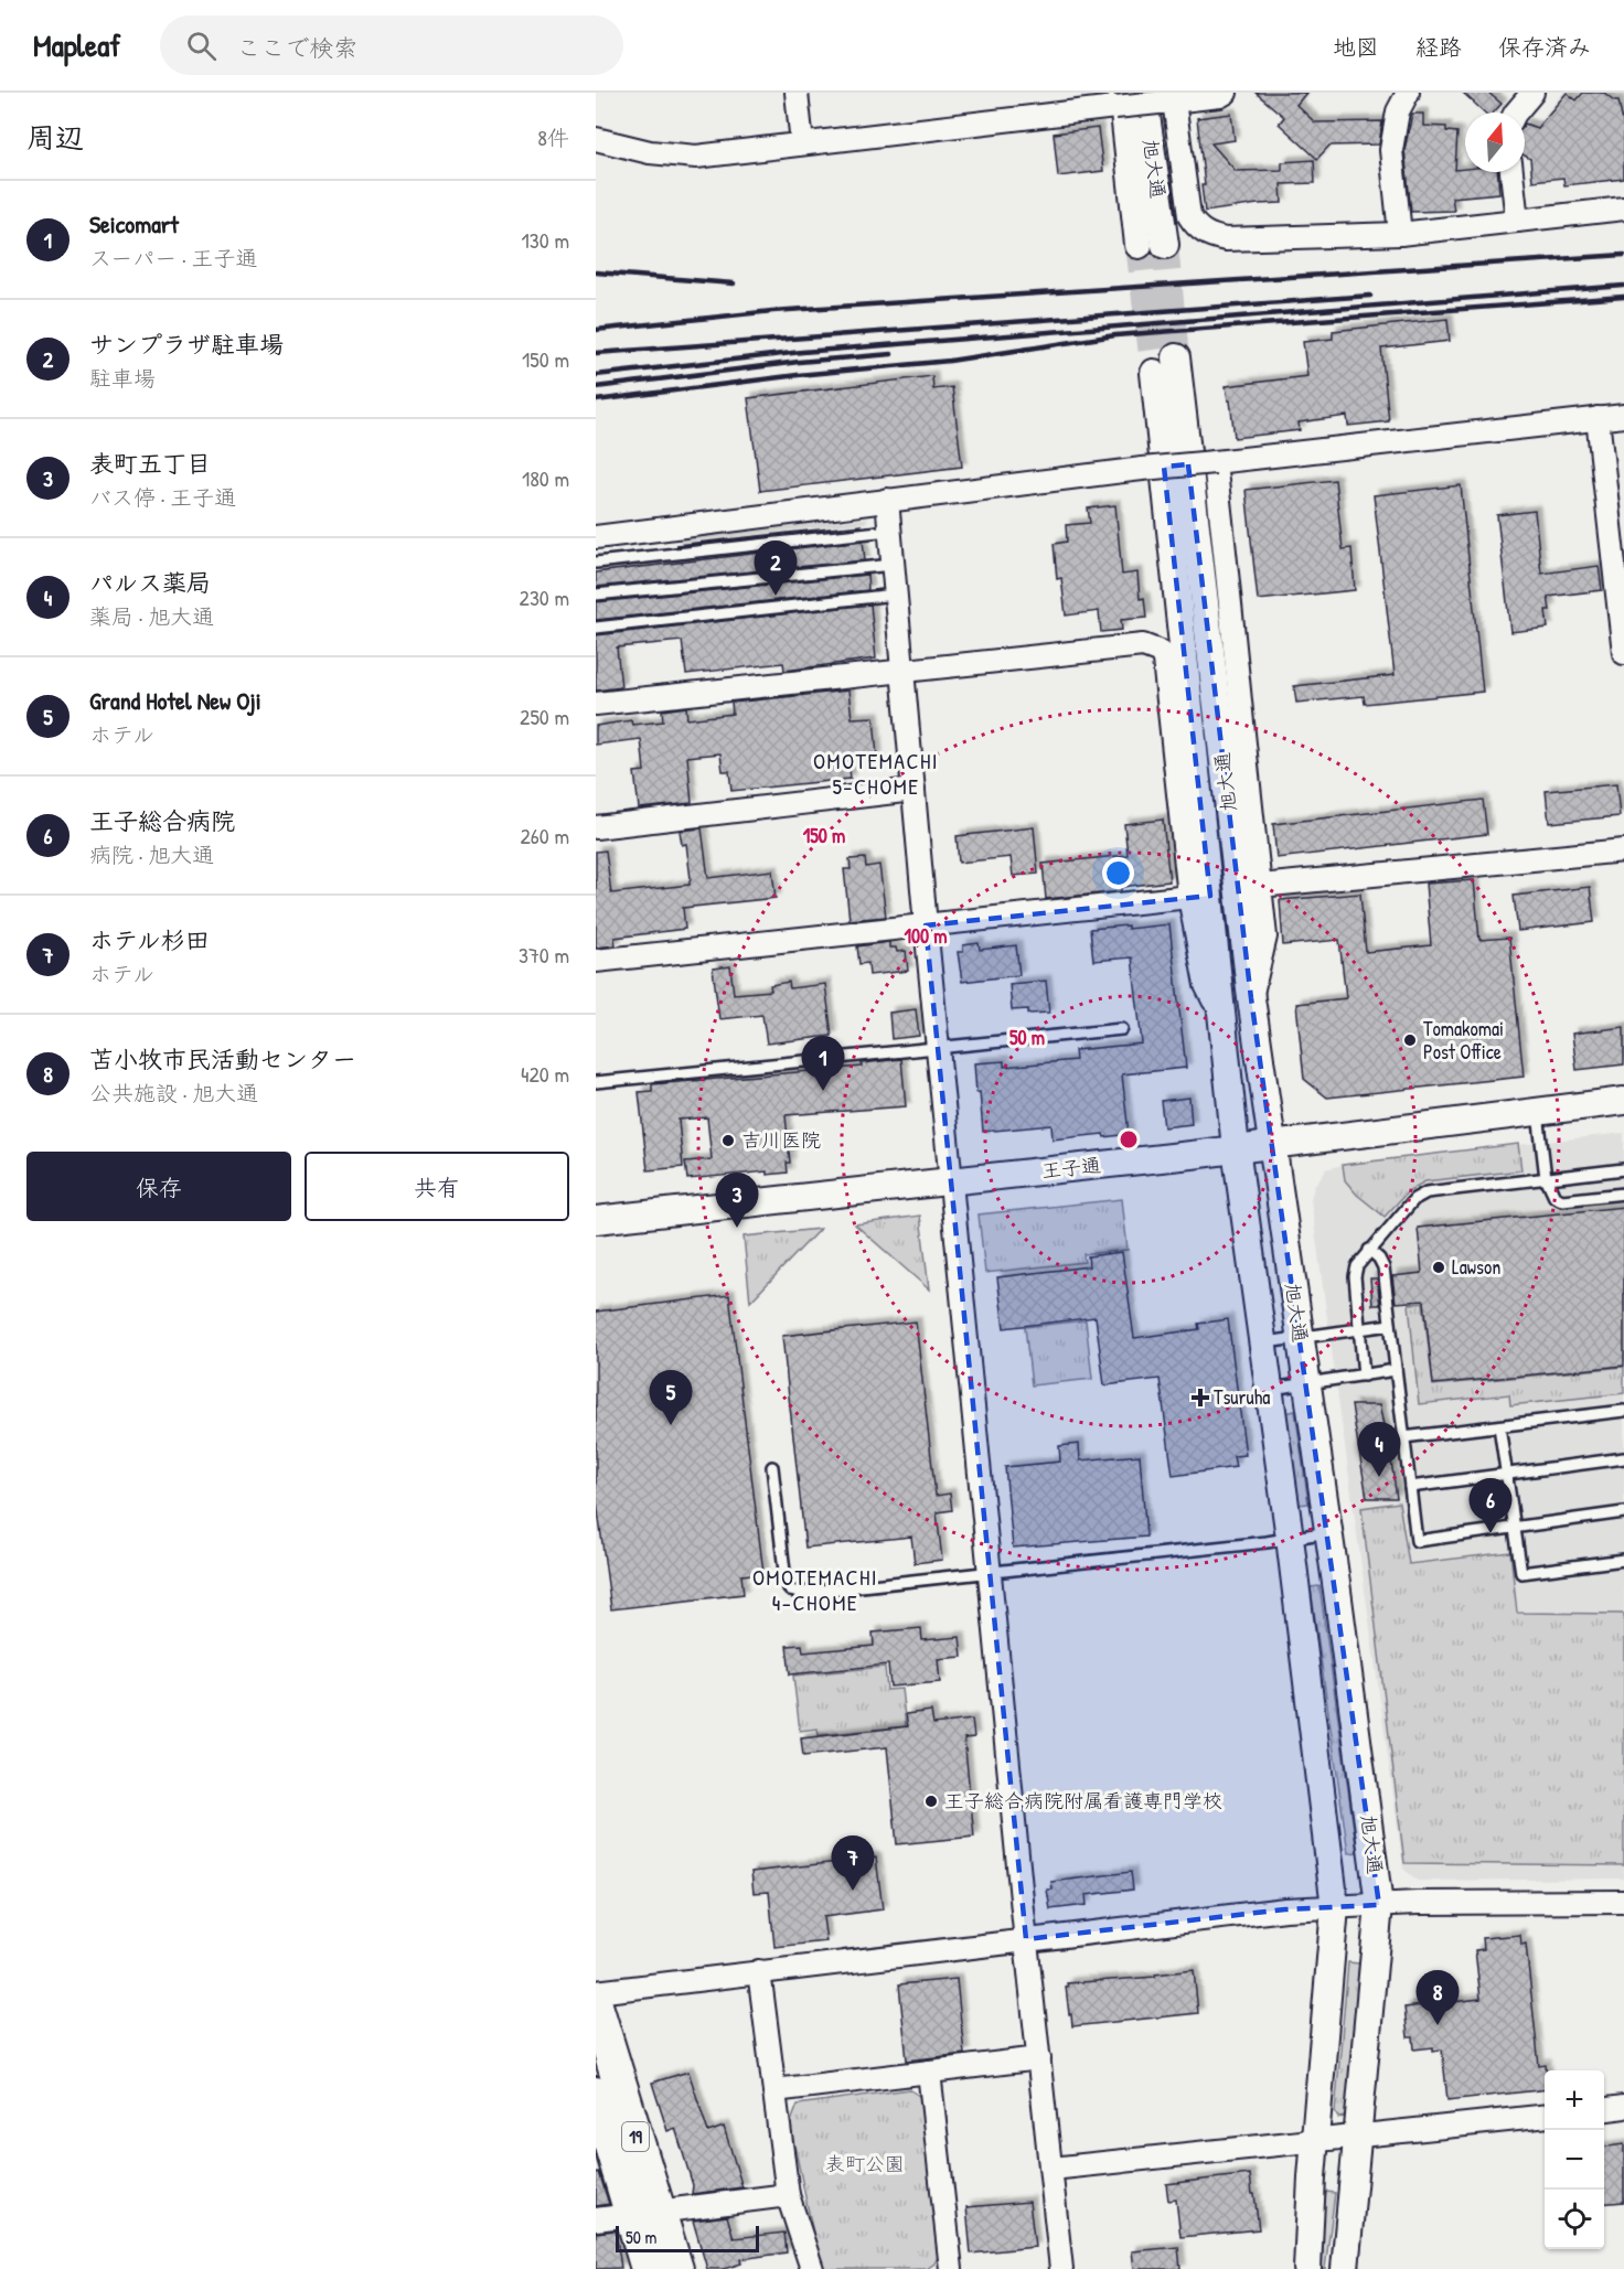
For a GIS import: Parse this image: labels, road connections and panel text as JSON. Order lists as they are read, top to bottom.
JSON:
{
  "streets": {
    "main road": ["19"],
    "street": ["旭大通", "王子通"]
  },
  "crossings": [
    ["旭大通", "王子通"]
  ],
  "districts": ["OMOTEMACHI 5-CHOME", "OMOTEMACHI 4-CHOME"],
  "parks": ["表町公園"],
  "places": {
    "other": [
      "Tomakomai Post Office",
      "吉川医院",
      "Lawson",
      "王子総合病院附属看護専門学校"
    ],
    "health": ["Tsuruha"]
  },
  "scale_bar": "50 m",
  "north": "top",
  "page": {
    "header": "Mapleaf",
    "search": "ここで検索",
    "nav": ["地図", "経路", "保存済み"],
    "heading": ["周辺", "8件"],
    "list": [
      {
        "mark": "1",
        "name": "Seicomart",
        "note": "スーパー · 王子通",
        "value": "130 m"
      },
      {
        "mark": "2",
        "name": "サンプラザ駐車場",
        "note": "駐車場",
        "value": "150 m"
      },
      {
        "mark": "3",
        "name": "表町五丁目",
        "note": "バス停 · 王子通",
        "value": "180 m"
      },
      {
        "mark": "4",
        "name": "パルス薬局",
        "note": "薬局 · 旭大通",
        "value": "230 m"
      },
      {
        "mark": "5",
        "name": "Grand Hotel New Oji",
        "note": "ホテル",
        "value": "250 m"
      },
      {
        "mark": "6",
        "name": "王子総合病院",
        "note": "病院 · 旭大通",
        "value": "260 m"
      },
      {
        "mark": "7",
        "name": "ホテル杉田",
        "note": "ホテル",
        "value": "370 m"
      },
      {
        "mark": "8",
        "name": "苫小牧市民活動センター",
        "note": "公共施設 · 旭大通",
        "value": "420 m"
      }
    ],
    "pins": [
      "2",
      "1",
      "3",
      "5",
      "4",
      "6",
      "7",
      "8"
    ],
    "buttons": ["保存", "共有"],
    "map_buttons": ["+", "−"],
    "scale": "50 m"
  },
  "rings": ["150 m", "100 m", "50 m"]
}
